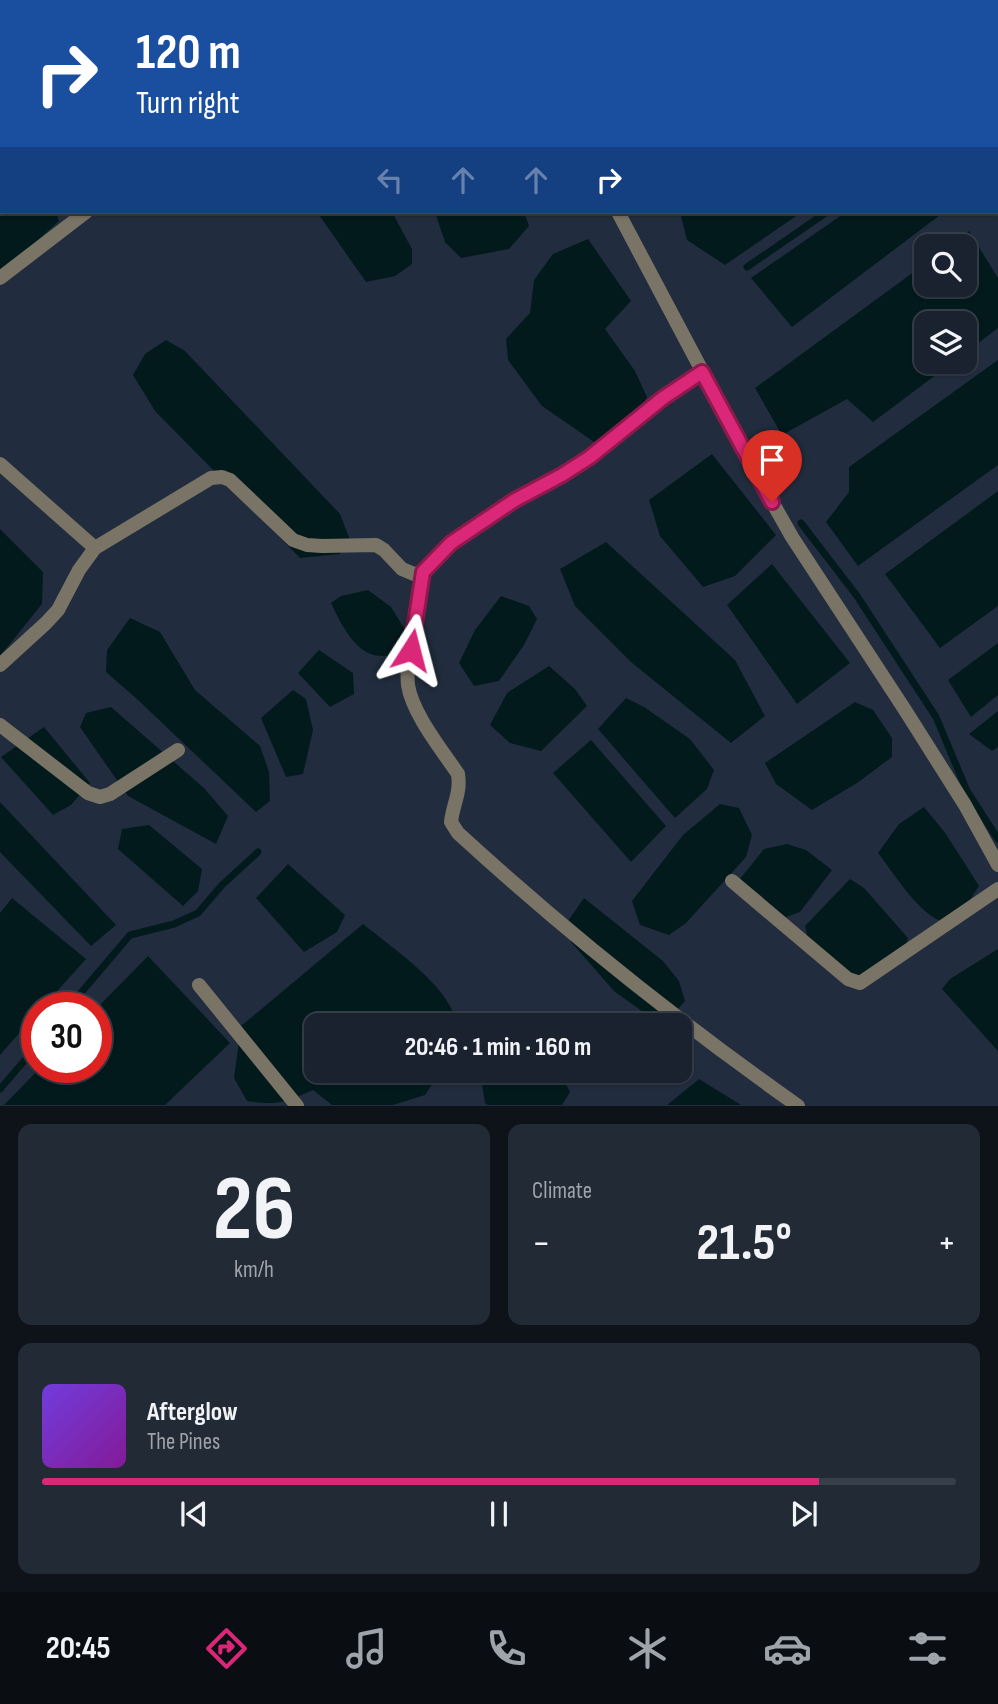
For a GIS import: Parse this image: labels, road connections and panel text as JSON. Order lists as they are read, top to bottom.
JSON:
{
  "page": {
    "turn": ["120 m", "Turn right"],
    "limit": "30",
    "trip": "20:46 · 1 min · 160 m",
    "tile": [
      ["26", "km/h"],
      "Climate"
    ],
    "heat": ["−", "21.5°", "+"],
    "song": ["Afterglow", "The Pines"],
    "tabs": "20:45"
  }
}
